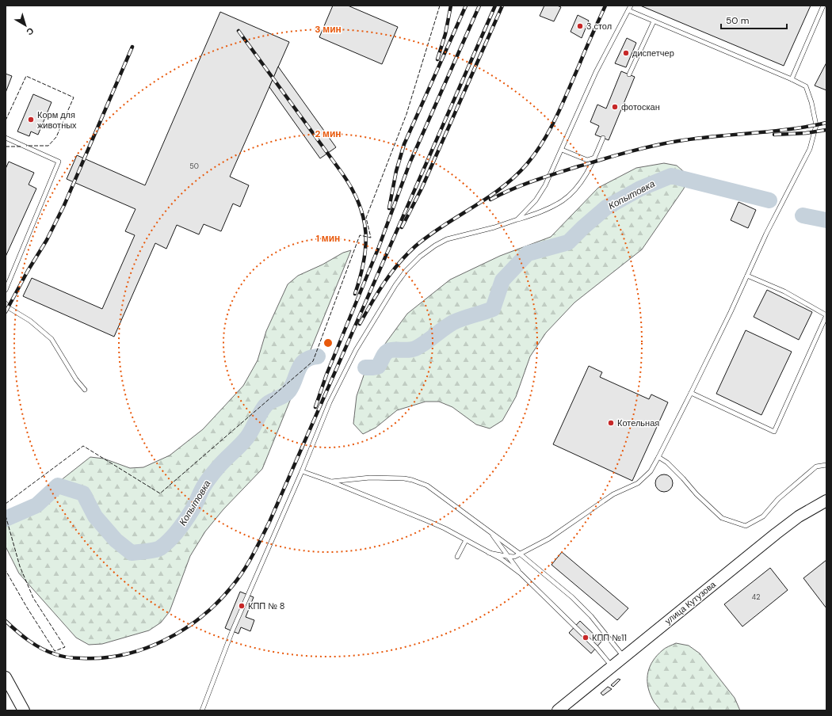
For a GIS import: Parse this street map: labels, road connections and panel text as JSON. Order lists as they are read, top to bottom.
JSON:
{
  "streets": {
    "street": ["улица Кутузова"]
  },
  "water": ["Копытовка"],
  "places": [
    "3 стол",
    "диспетчер",
    "фотоскан",
    "Корм для животных",
    "Котельная",
    "КПП № 8",
    "КПП №11"
  ],
  "house_numbers": ["50", "42"],
  "scale_bar": "50 m",
  "north": "bottom right",
  "rings": ["3 мин", "2 мин", "1 мин"]
}
